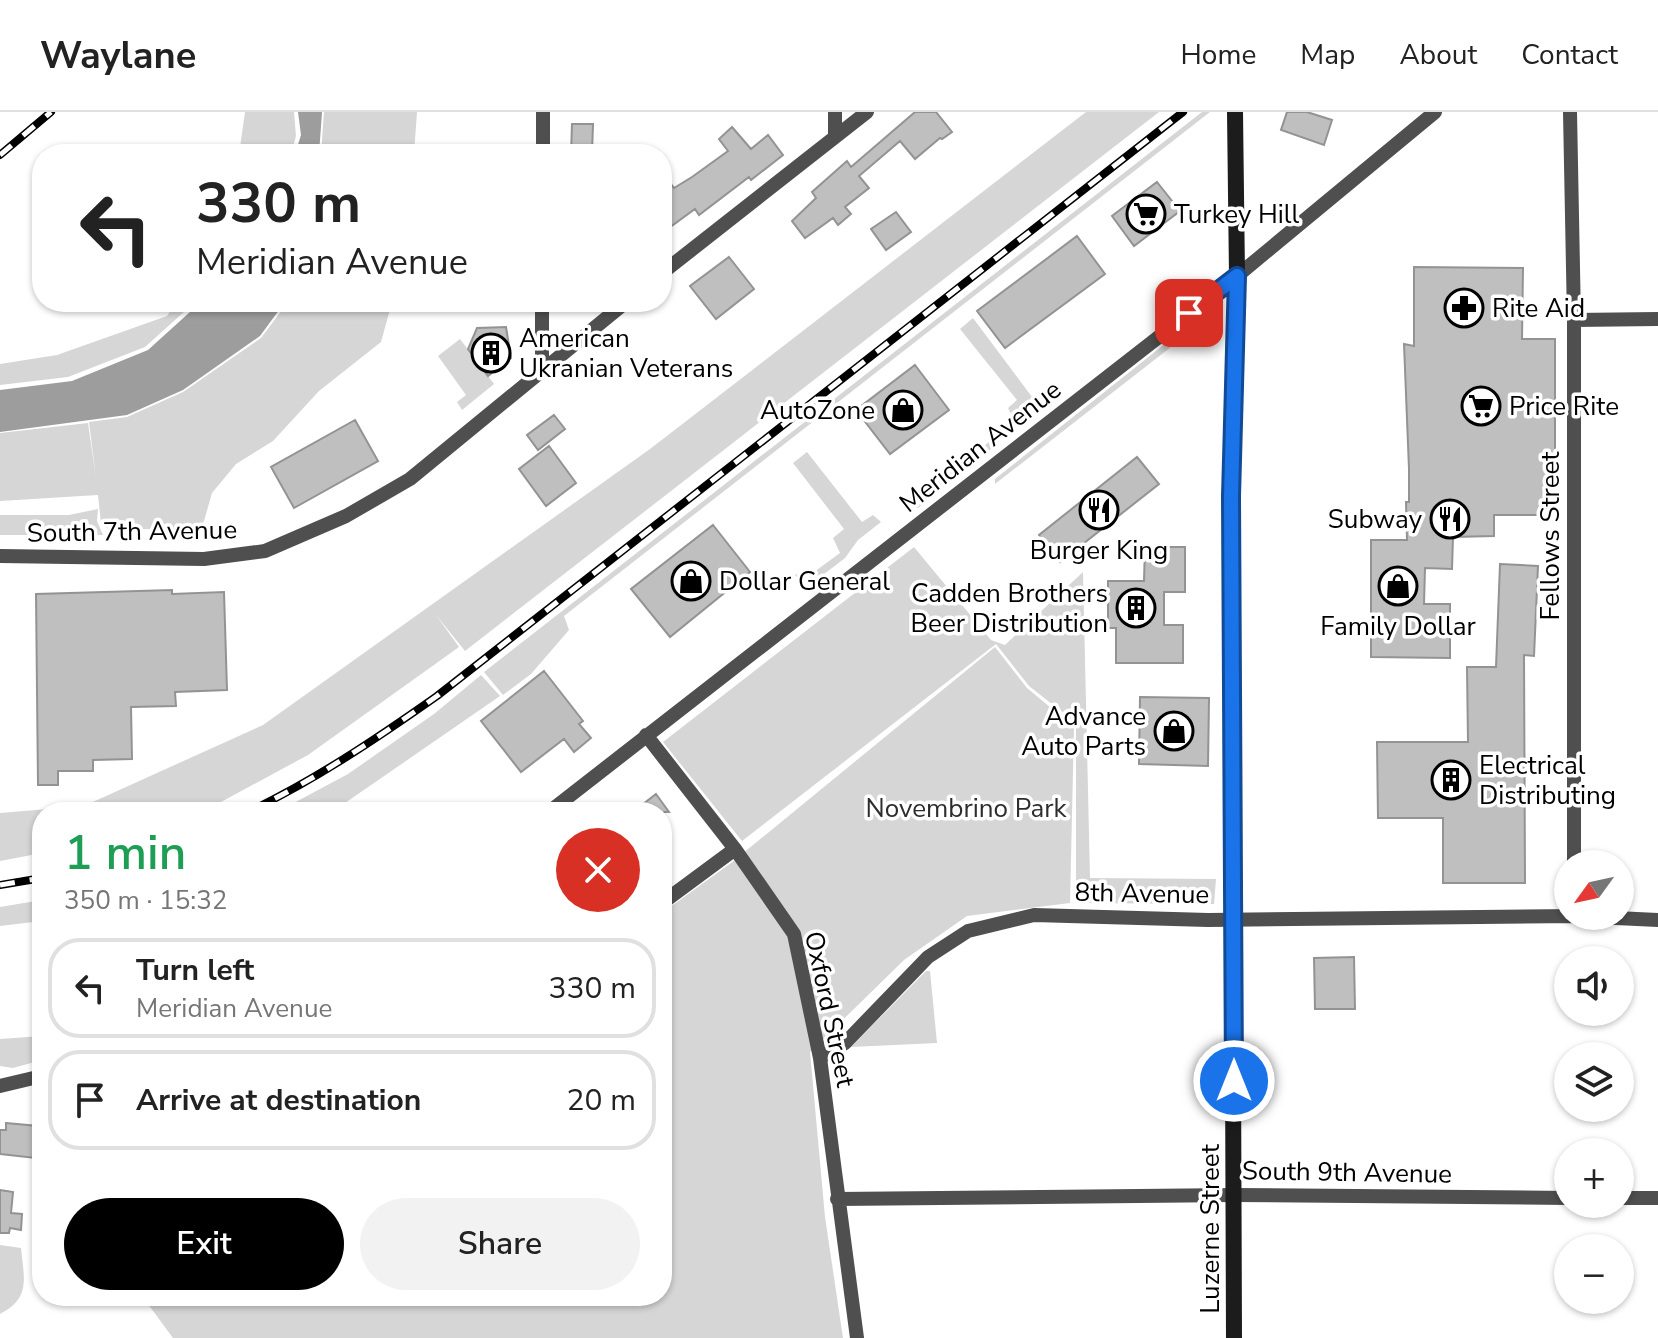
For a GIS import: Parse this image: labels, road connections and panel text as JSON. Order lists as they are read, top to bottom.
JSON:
{
  "streets": {
    "street": [
      "Meridian Avenue",
      "South 7th Avenue",
      "Fellows Street",
      "8th Avenue",
      "Oxford Street",
      "South 9th Avenue",
      "Luzerne Street"
    ]
  },
  "crossings": [
    ["Meridian Avenue", "Oxford Street"],
    ["Meridian Avenue", "Luzerne Street"],
    ["8th Avenue", "Oxford Street"],
    ["8th Avenue", "Luzerne Street"],
    ["Oxford Street", "South 9th Avenue"],
    ["South 9th Avenue", "Luzerne Street"]
  ],
  "parks": ["Novembrino Park"],
  "places": {
    "supermarket": ["Turkey Hill", "Price Rite"],
    "pharmacy": ["Rite Aid"],
    "building": ["American Ukranian Veterans", "Cadden Brothers Beer Distribution", "Electrical Distributing"],
    "shop": [
      "AutoZone",
      "Dollar General",
      "Family Dollar",
      "Advance Auto Parts"
    ],
    "restaurant": ["Burger King", "Subway"]
  },
  "north": "bottom left",
  "page": {
    "header": "Waylane",
    "nav": [
      "Home",
      "Map",
      "About",
      "Contact"
    ],
    "turn": ["330 m", "Meridian Avenue"],
    "heading": ["1 min", "350 m · 15:32"],
    "map_buttons": ["+", "−"],
    "list": [
      {
        "name": "Turn left",
        "note": "Meridian Avenue",
        "value": "330 m"
      },
      {
        "name": "Arrive at destination",
        "value": "20 m"
      }
    ],
    "buttons": ["Exit", "Share"]
  }
}
